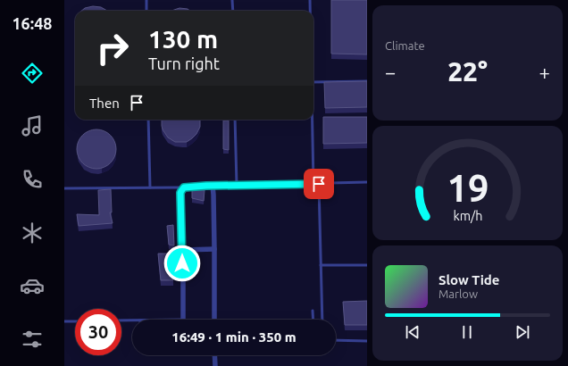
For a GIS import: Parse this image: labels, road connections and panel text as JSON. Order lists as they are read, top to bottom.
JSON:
{
  "page": {
    "tabs": "16:48",
    "tile": "Climate",
    "turn": ["130 m", "Turn right"],
    "heat": ["−", "22°", "+"],
    "then": "Then",
    "song": ["Slow Tide", "Marlow"],
    "limit": "30",
    "trip": "16:49 · 1 min · 350 m",
    "gauge": ["19", "km/h"]
  }
}
